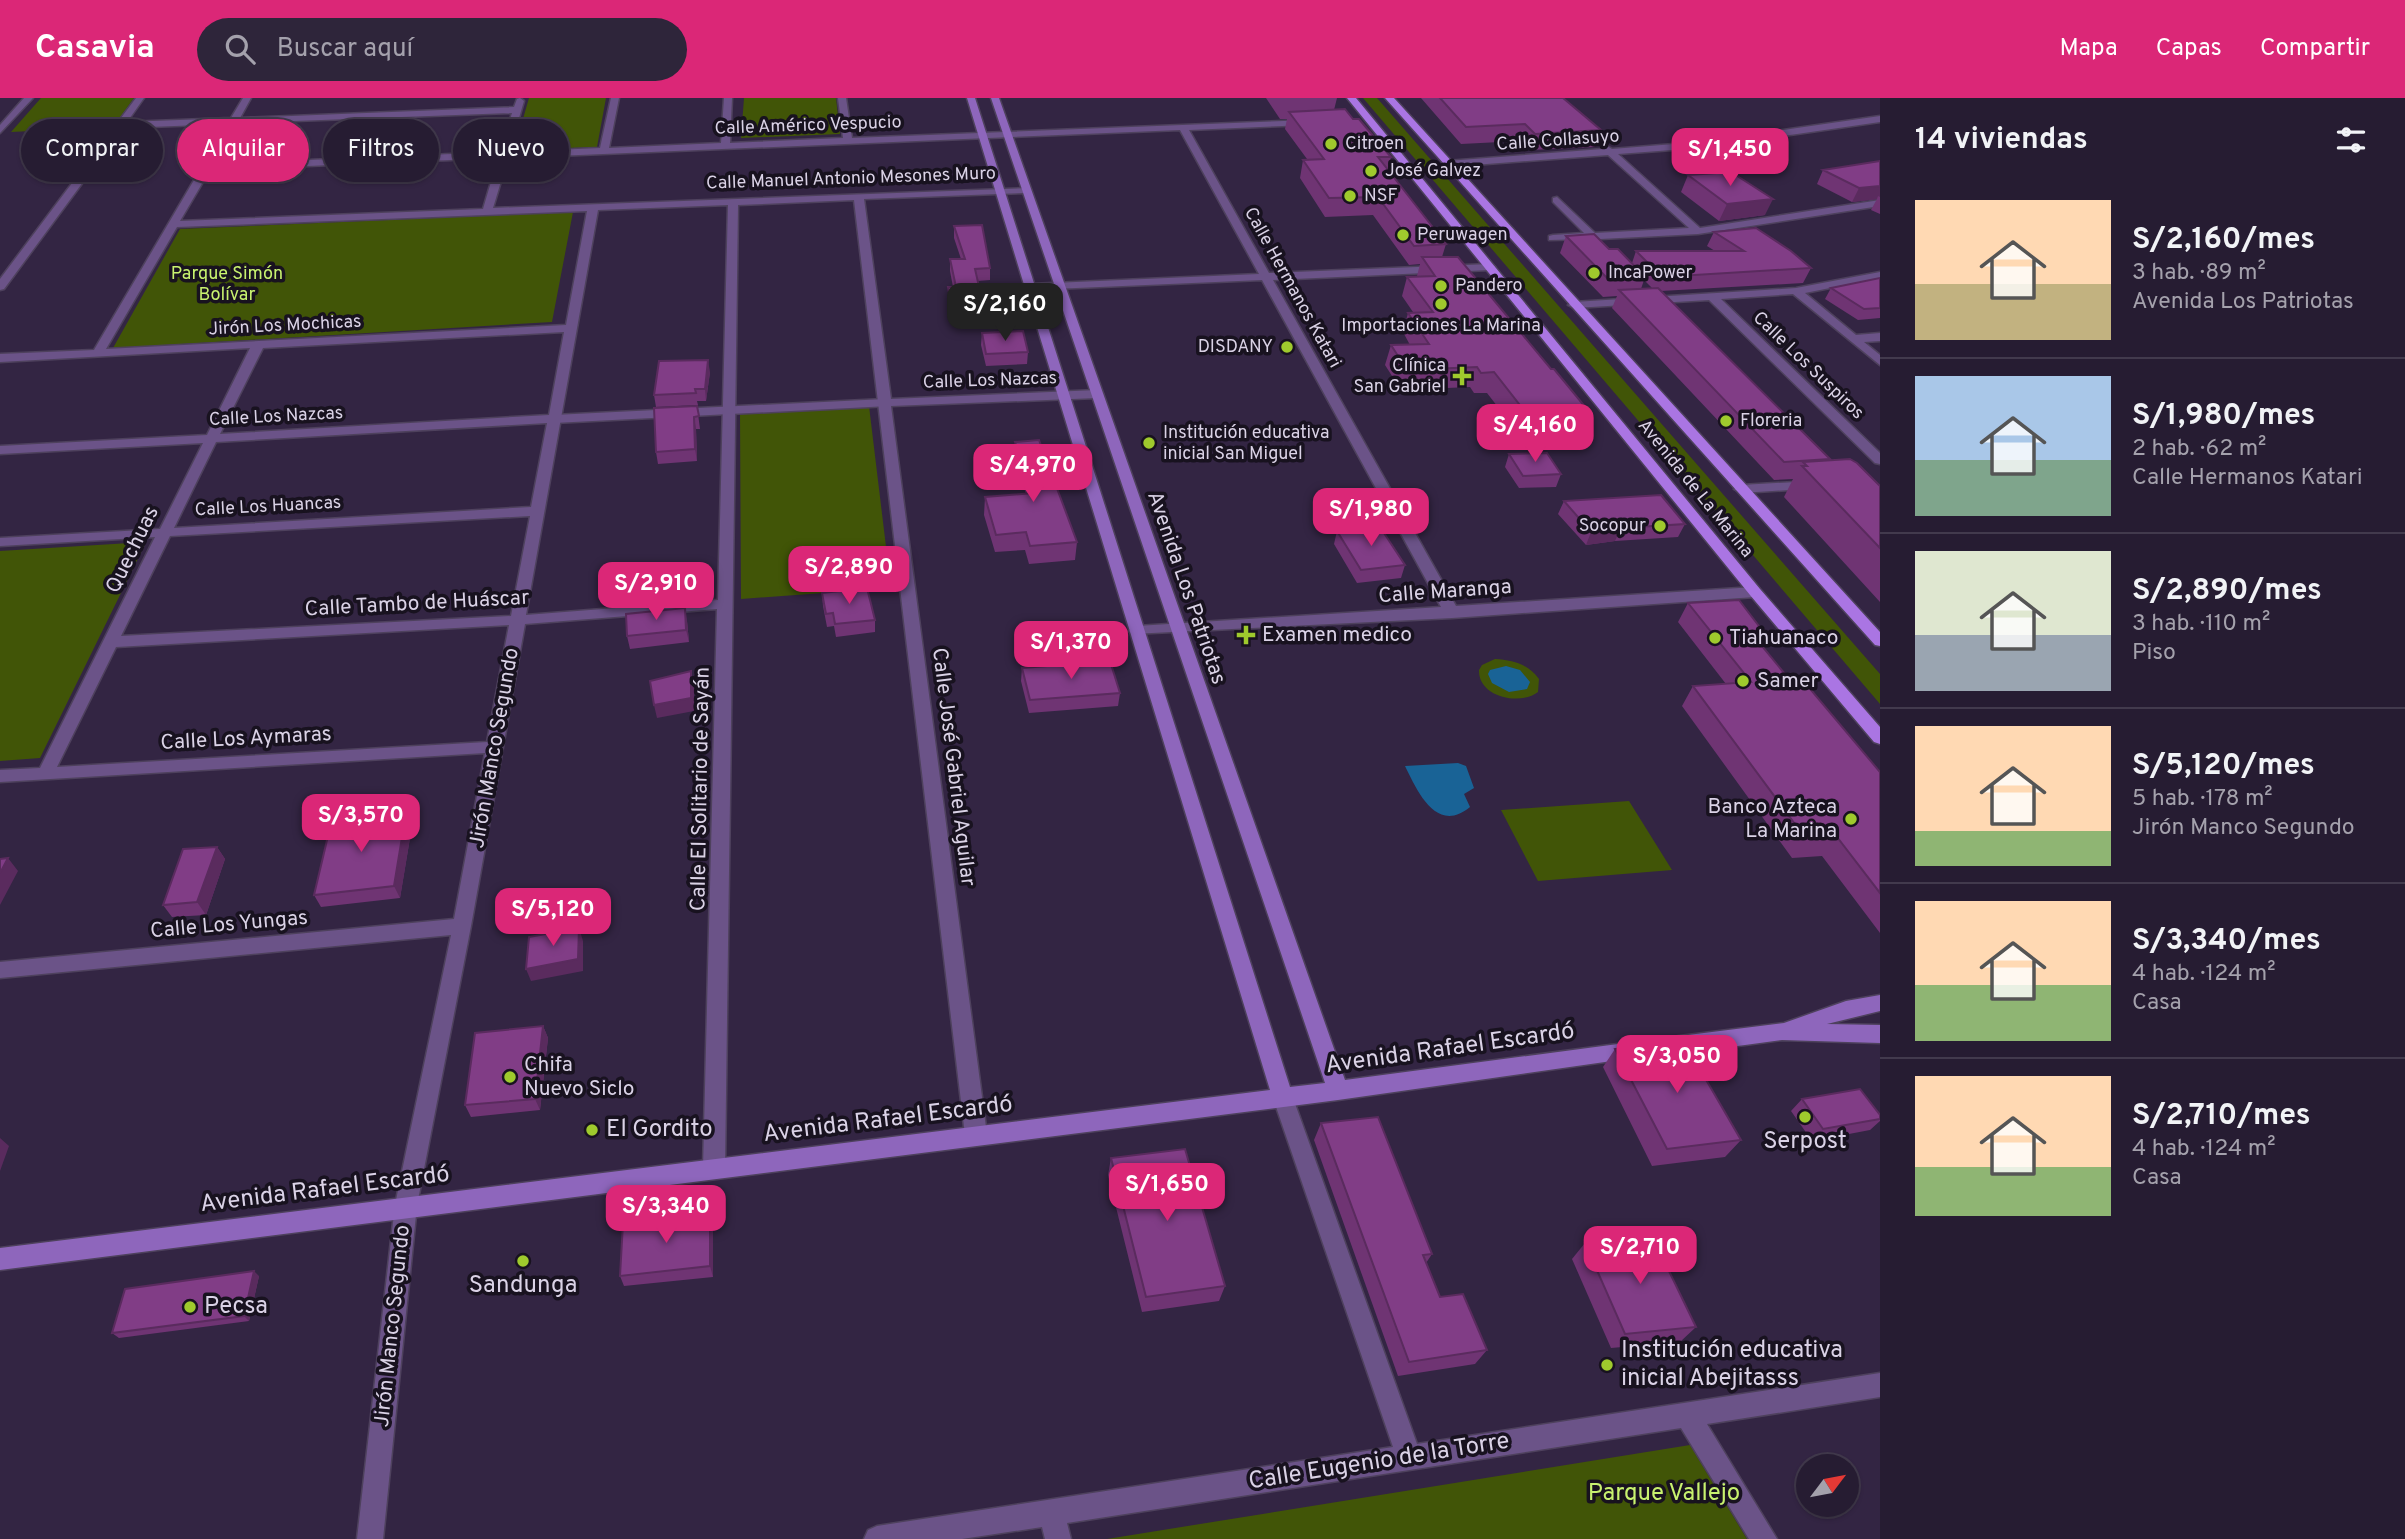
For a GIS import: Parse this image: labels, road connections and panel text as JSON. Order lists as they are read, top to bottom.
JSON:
{
  "streets": {
    "main road": ["Avenida de La Marina", "Avenida Los Patriotas", "Avenida Rafael Escardó"],
    "street": [
      "Calle Américo Vespucio",
      "Calle Collasuyo",
      "Calle Manuel Antonio Mesones Muro",
      "Calle Hermanos Katari",
      "Jirón Los Mochicas",
      "Calle Los Suspiros",
      "Calle Los Nazcas",
      "Calle Los Huancas",
      "Quechuas",
      "Calle Maranga",
      "Calle Tambo de Huáscar",
      "Calle Los Aymaras",
      "Jirón Manco Segundo",
      "Calle José Gabriel Aguilar",
      "Calle El Solitario de Sayán",
      "Calle Los Yungas",
      "Calle Eugenio de la Torre"
    ]
  },
  "crossings": [
    ["Calle Américo Vespucio", "Calle Hermanos Katari"],
    ["Calle Américo Vespucio", "Avenida Los Patriotas"],
    ["Calle Collasuyo", "Avenida de La Marina"],
    ["Calle Manuel Antonio Mesones Muro", "Avenida Los Patriotas"],
    ["Calle Manuel Antonio Mesones Muro", "Jirón Manco Segundo"],
    ["Calle Manuel Antonio Mesones Muro", "Calle José Gabriel Aguilar"],
    ["Calle Manuel Antonio Mesones Muro", "Calle El Solitario de Sayán"],
    ["Calle Hermanos Katari", "Calle Maranga"],
    ["Jirón Los Mochicas", "Quechuas"],
    ["Jirón Los Mochicas", "Jirón Manco Segundo"],
    ["Calle Los Nazcas", "Quechuas"],
    ["Calle Los Nazcas", "Avenida Los Patriotas"],
    ["Calle Los Nazcas", "Jirón Manco Segundo"],
    ["Calle Los Nazcas", "Calle José Gabriel Aguilar"],
    ["Calle Los Nazcas", "Calle El Solitario de Sayán"],
    ["Avenida de La Marina", "Calle Maranga"],
    ["Calle Los Huancas", "Quechuas"],
    ["Calle Los Huancas", "Jirón Manco Segundo"],
    ["Quechuas", "Calle Tambo de Huáscar"],
    ["Quechuas", "Calle Los Aymaras"],
    ["Avenida Los Patriotas", "Calle Maranga"],
    ["Avenida Los Patriotas", "Avenida Rafael Escardó"],
    ["Calle Tambo de Huáscar", "Jirón Manco Segundo"],
    ["Calle Tambo de Huáscar", "Calle El Solitario de Sayán"],
    ["Calle Los Aymaras", "Jirón Manco Segundo"],
    ["Jirón Manco Segundo", "Calle Los Yungas"],
    ["Jirón Manco Segundo", "Avenida Rafael Escardó"],
    ["Calle José Gabriel Aguilar", "Avenida Rafael Escardó"],
    ["Calle El Solitario de Sayán", "Avenida Rafael Escardó"]
  ],
  "parks": ["Parque Simón Bolívar", "Parque Vallejo"],
  "places": {
    "other": [
      "Citroen",
      "José Galvez",
      "NSF",
      "Peruwagen",
      "IncaPower",
      "Pandero",
      "Importaciones La Marina",
      "DISDANY",
      "Floreria",
      "Institución educativa inicial San Miguel",
      "Socopur",
      "Tiahuanaco",
      "Samer",
      "Banco Azteca La Marina",
      "Chifa Nuevo Siclo",
      "Serpost",
      "El Gordito",
      "Sandunga",
      "Pecsa",
      "Institución educativa inicial Abejitasss"
    ],
    "health": ["Clínica San Gabriel", "Examen medico"]
  },
  "north": "top right",
  "page": {
    "header": "Casavia",
    "search": "Buscar aquí",
    "nav": ["Mapa", "Capas", "Compartir"],
    "heading": "14 viviendas",
    "chip": [
      "Comprar",
      "Alquilar",
      "Filtros",
      "Nuevo"
    ],
    "price": [
      "S/1,450",
      "S/2,160",
      "S/4,160",
      "S/4,970",
      "S/1,980",
      "S/2,890",
      "S/2,910",
      "S/1,370",
      "S/3,570",
      "S/5,120",
      "S/3,050",
      "S/1,650",
      "S/3,340",
      "S/2,710"
    ],
    "list": [
      {
        "name": "S/2,160/mes",
        "note": "3 hab. · 89 m² · Avenida Los Patriotas"
      },
      {
        "name": "S/1,980/mes",
        "note": "2 hab. · 62 m² · Calle Hermanos Katari"
      },
      {
        "name": "S/2,890/mes",
        "note": "3 hab. · 110 m² · Piso"
      },
      {
        "name": "S/5,120/mes",
        "note": "5 hab. · 178 m² · Jirón Manco Segundo"
      },
      {
        "name": "S/3,340/mes",
        "note": "4 hab. · 124 m² · Casa"
      },
      {
        "name": "S/2,710/mes",
        "note": "4 hab. · 124 m² · Casa"
      }
    ]
  }
}
